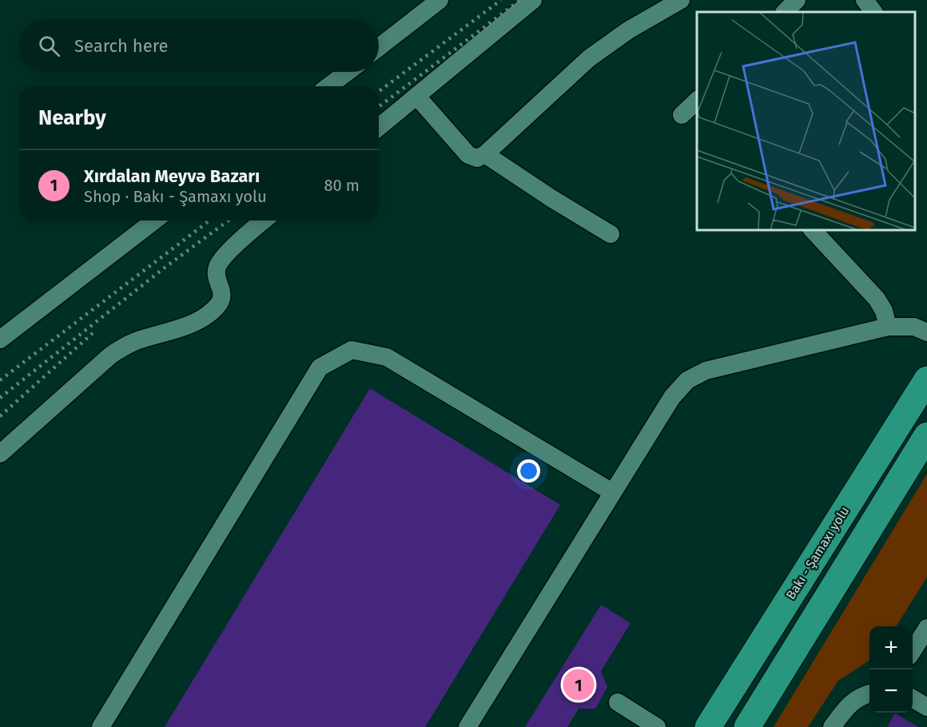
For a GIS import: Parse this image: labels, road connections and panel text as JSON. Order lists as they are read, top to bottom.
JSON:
{
  "streets": {
    "highway": ["Bakı - Şamaxı yolu"]
  },
  "page": {
    "search": "Search here",
    "heading": "Nearby",
    "list": [
      {
        "mark": "1",
        "name": "Xırdalan Meyvə Bazarı",
        "note": "Shop · Bakı - Şamaxı yolu",
        "value": "80 m"
      }
    ],
    "map_buttons": ["+", "−"],
    "pins": "1"
  }
}
